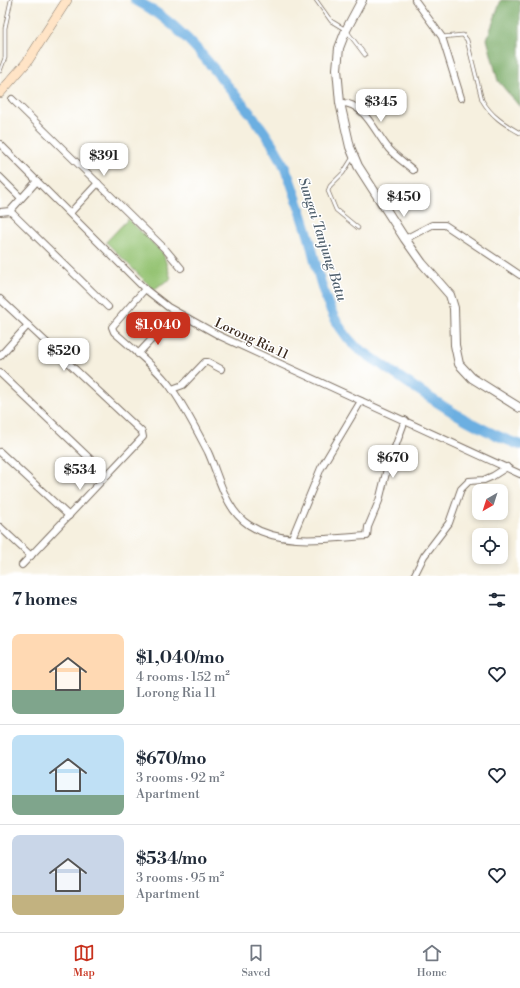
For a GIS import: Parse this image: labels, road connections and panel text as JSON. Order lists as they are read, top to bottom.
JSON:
{
  "streets": {
    "street": ["Lorong Ria 11"]
  },
  "water": ["Sungai Tanjung Batu"],
  "north": "bottom left",
  "page": {
    "price": [
      "$345",
      "$391",
      "$450",
      "$1,040",
      "$520",
      "$670",
      "$534"
    ],
    "heading": "7 homes",
    "list": [
      {
        "name": "$1,040/mo",
        "note": "4 rooms · 152 m² · Lorong Ria 11"
      },
      {
        "name": "$670/mo",
        "note": "3 rooms · 92 m² · Apartment"
      },
      {
        "name": "$534/mo",
        "note": "3 rooms · 95 m² · Apartment"
      }
    ],
    "tabs": ["Map", "Saved", "Home"]
  }
}
